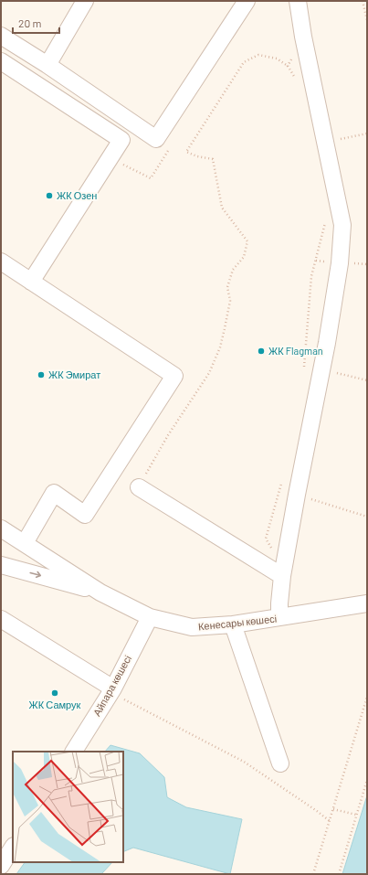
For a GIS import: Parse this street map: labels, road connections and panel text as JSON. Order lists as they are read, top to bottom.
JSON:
{
  "streets": {
    "street": ["Кенесары көшесі", "Айпара көшесі"]
  },
  "crossings": [
    ["Кенесары көшесі", "Айпара көшесі"]
  ],
  "places": [
    "ЖК Озен",
    "ЖК Flagman",
    "ЖК Эмират",
    "ЖК Самрук"
  ],
  "scale_bar": "20 m"
}
